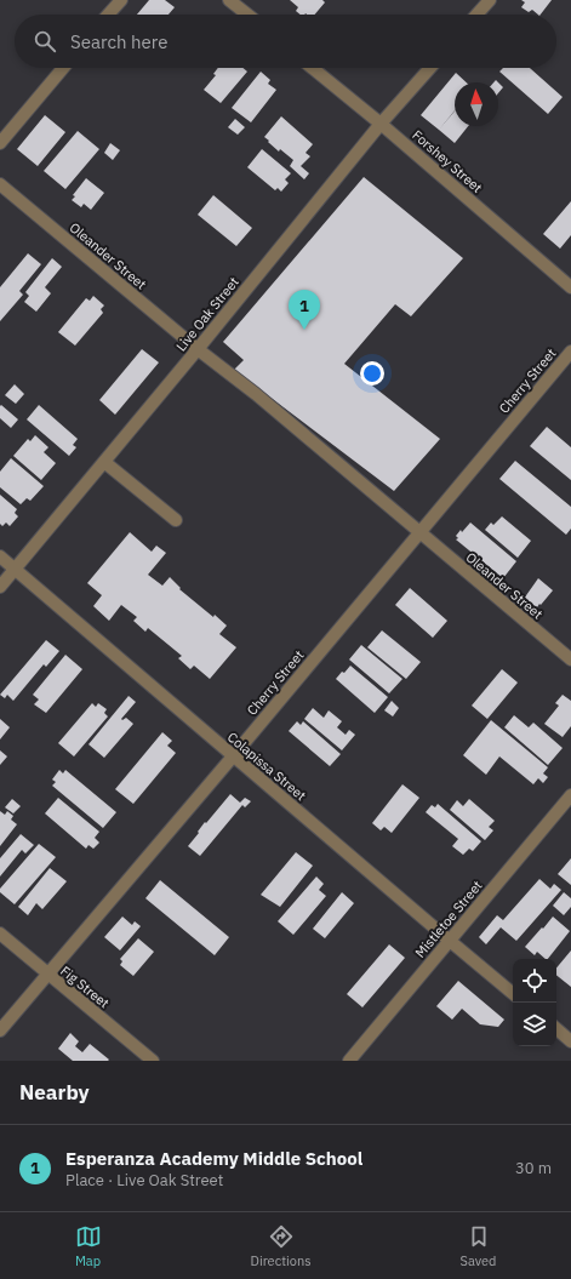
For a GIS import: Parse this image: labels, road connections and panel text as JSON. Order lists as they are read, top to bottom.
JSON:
{
  "streets": {
    "street": [
      "Forshey Street",
      "Oleander Street",
      "Live Oak Street",
      "Cherry Street",
      "Colapissa Street",
      "Mistletoe Street",
      "Fig Street"
    ]
  },
  "crossings": [
    ["Forshey Street", "Live Oak Street"],
    ["Oleander Street", "Live Oak Street"],
    ["Oleander Street", "Cherry Street"],
    ["Live Oak Street", "Colapissa Street"],
    ["Cherry Street", "Colapissa Street"],
    ["Cherry Street", "Fig Street"],
    ["Colapissa Street", "Mistletoe Street"]
  ],
  "north": "top",
  "page": {
    "search": "Search here",
    "pins": "1",
    "heading": "Nearby",
    "list": [
      {
        "mark": "1",
        "name": "Esperanza Academy Middle School",
        "note": "Place · Live Oak Street",
        "value": "30 m"
      }
    ],
    "nav": ["Map", "Directions", "Saved"]
  }
}
